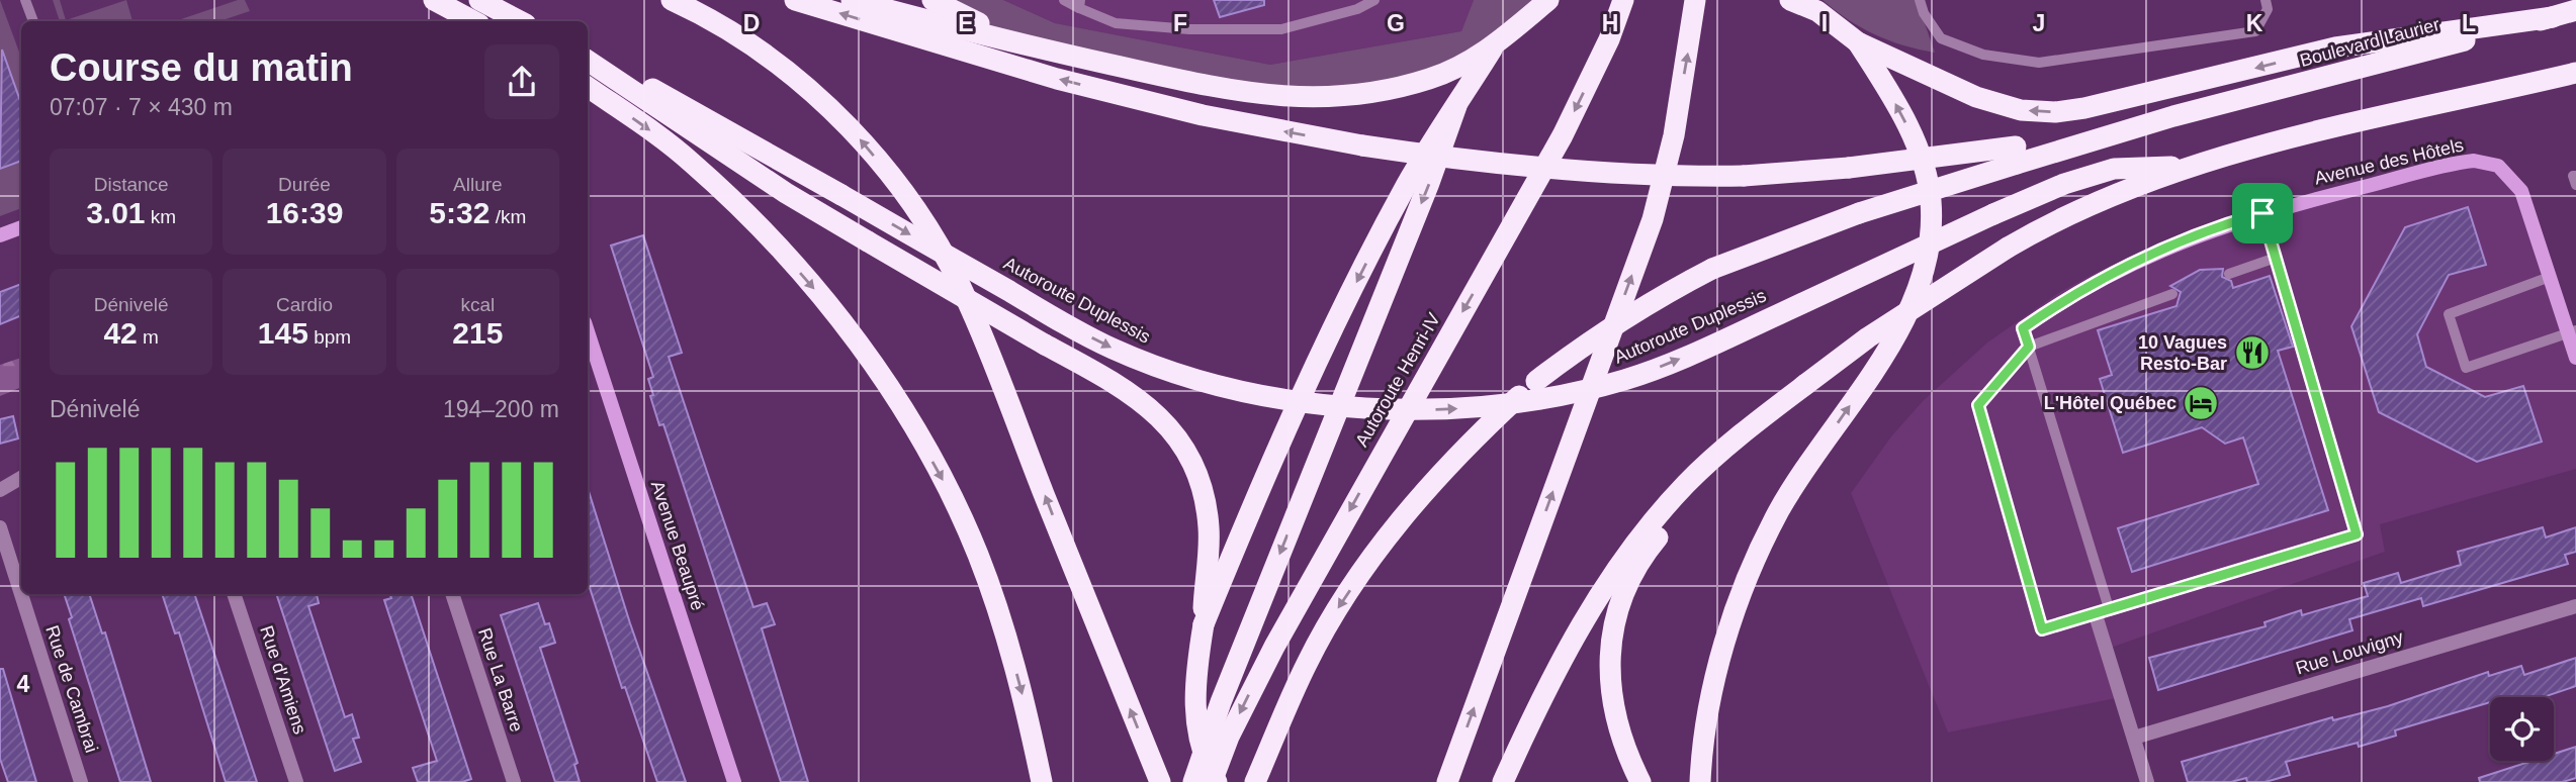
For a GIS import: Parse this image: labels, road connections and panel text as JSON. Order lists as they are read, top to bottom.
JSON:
{
  "streets": {
    "highway": ["Boulevard Laurier", "Autoroute Duplessis", "Autoroute Henri-IV"],
    "street": [
      "Avenue des Hôtels",
      "Avenue Beaupré",
      "Rue Louvigny",
      "Rue d'Amiens",
      "Rue La Barre",
      "Rue de Cambrai"
    ]
  },
  "places": {
    "restaurant": ["10 Vagues Resto-Bar"],
    "hotel": ["L'Hôtel Québec"]
  },
  "page": {
    "heading": ["Course du matin", "07:07 · 7 × 430 m"],
    "stats": [
      ["Distance", "3.01 km"],
      ["Durée", "16:39"],
      ["Allure", "5:32 /km"],
      ["Dénivelé", "42 m"],
      ["Cardio", "145 bpm"],
      ["kcal", "215"]
    ],
    "chart": ["Dénivelé", "194–200 m"]
  },
  "grid": {
    "columns": [
      "D",
      "E",
      "F",
      "G",
      "H",
      "I",
      "J",
      "K",
      "L"
    ],
    "rows": ["4"]
  }
}
